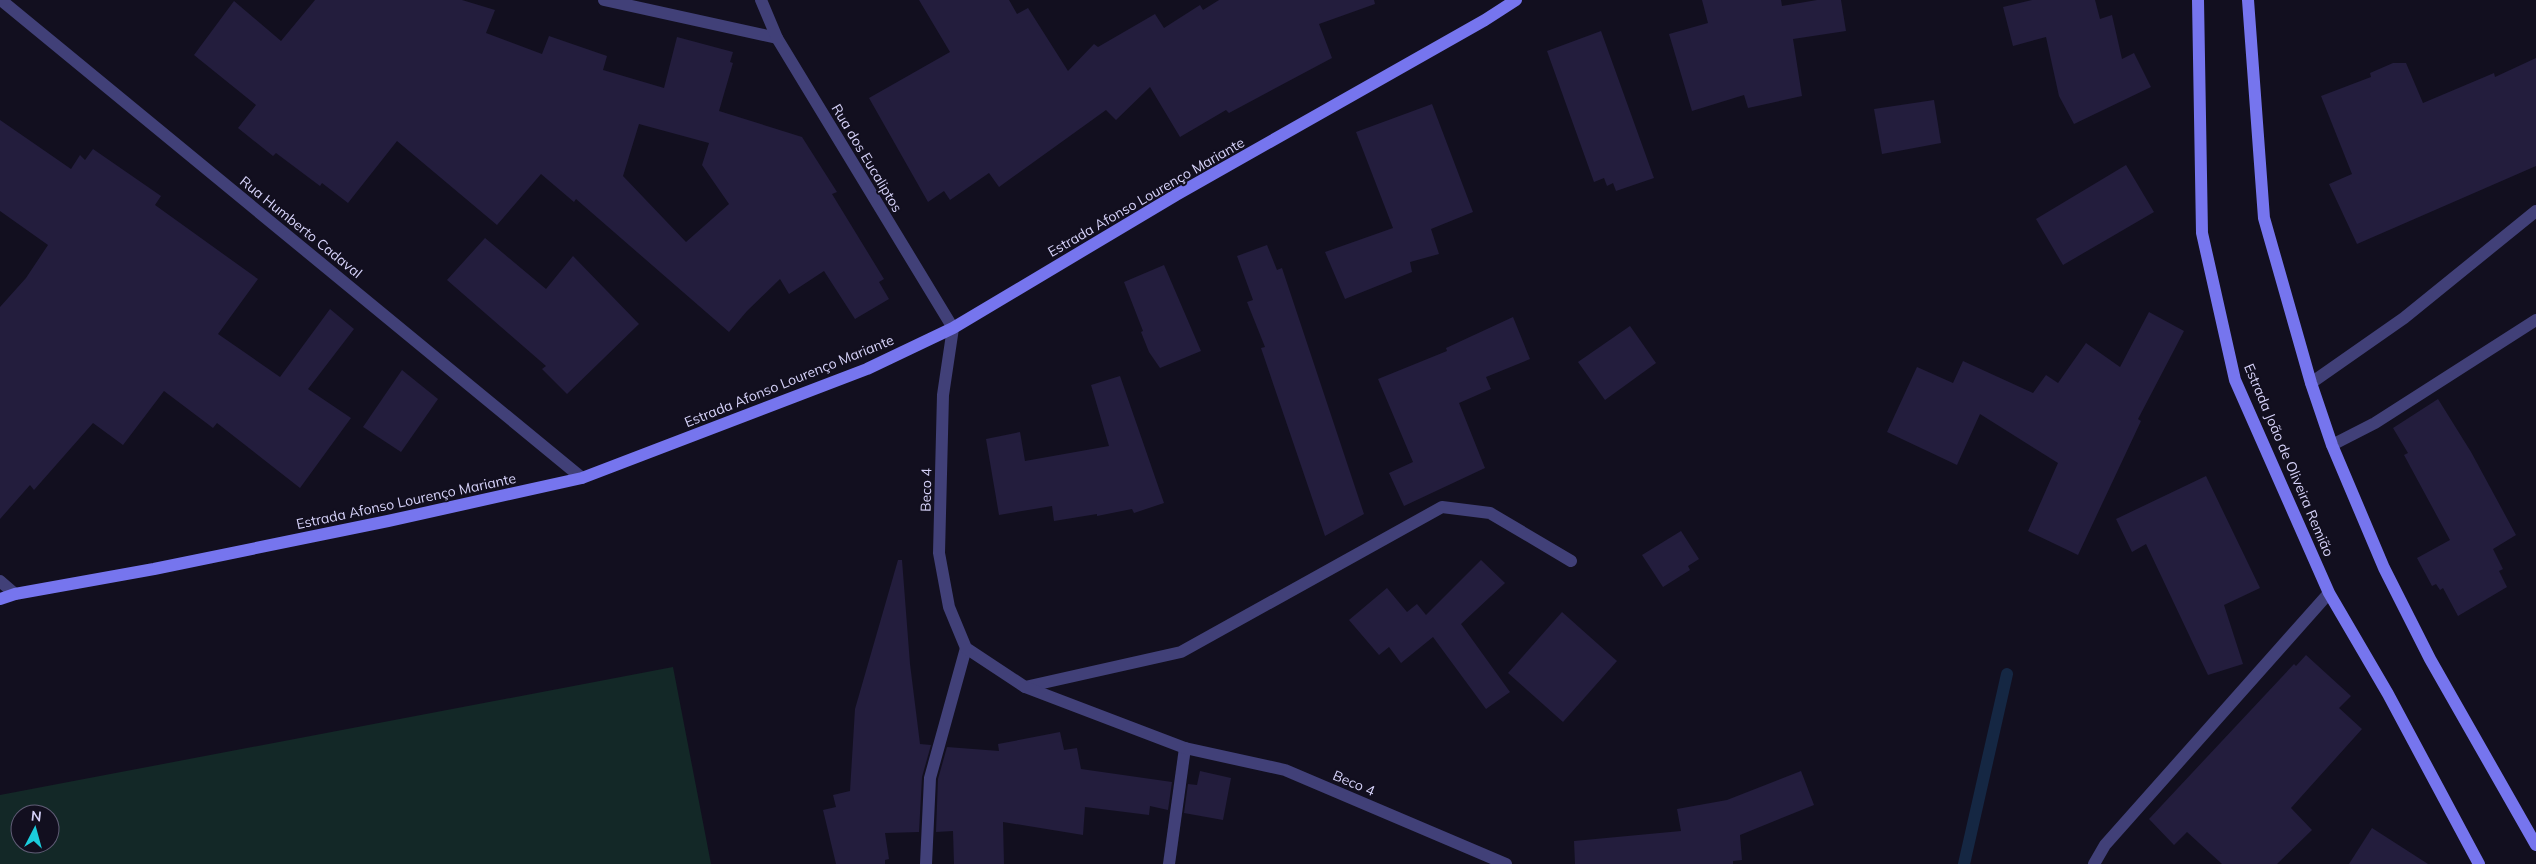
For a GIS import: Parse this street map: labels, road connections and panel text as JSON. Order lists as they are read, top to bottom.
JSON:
{
  "streets": {
    "main road": ["Estrada Afonso Lourenço Mariante", "Estrada João de Oliveira Remião"],
    "street": ["Rua dos Eucaliptos", "Rua Humberto Cadaval", "Beco 4"]
  },
  "crossings": [
    ["Rua dos Eucaliptos", "Estrada Afonso Lourenço Mariante"],
    ["Rua dos Eucaliptos", "Beco 4"],
    ["Estrada Afonso Lourenço Mariante", "Rua Humberto Cadaval"],
    ["Estrada Afonso Lourenço Mariante", "Beco 4"]
  ],
  "north": "top"
}
